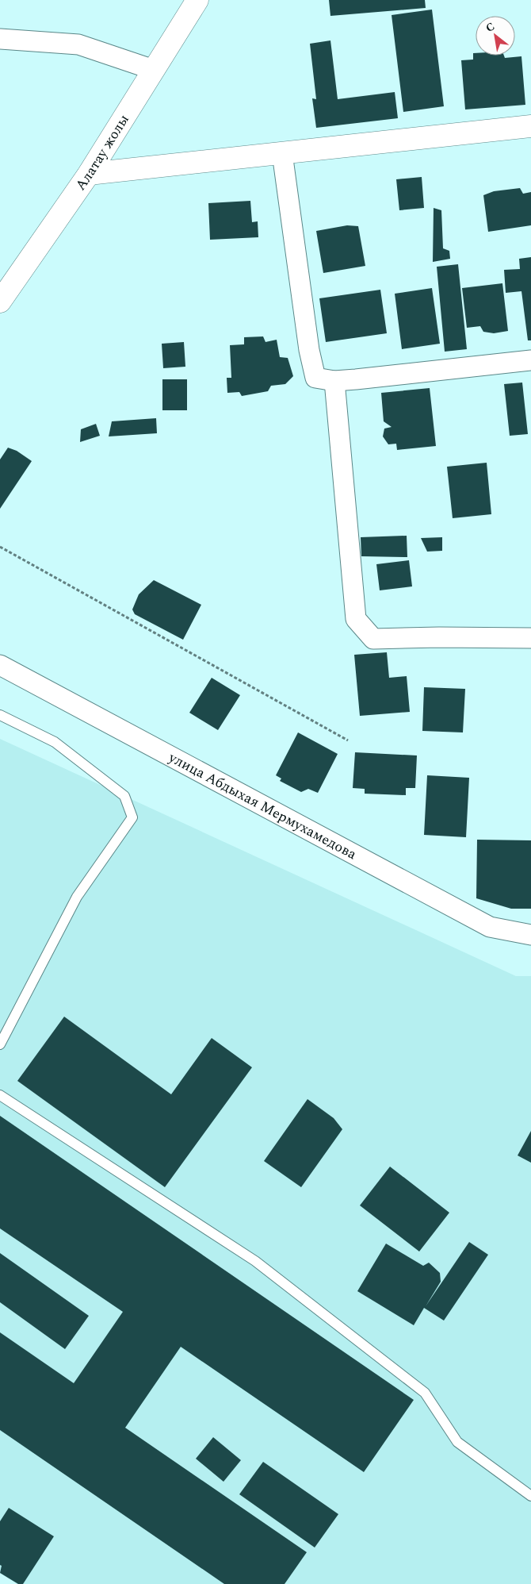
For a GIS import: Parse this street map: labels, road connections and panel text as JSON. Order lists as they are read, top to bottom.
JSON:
{
  "streets": {
    "street": ["Алатау жолы", "улица Абдыхая Мермухамедова"]
  },
  "north": "top left"
}
